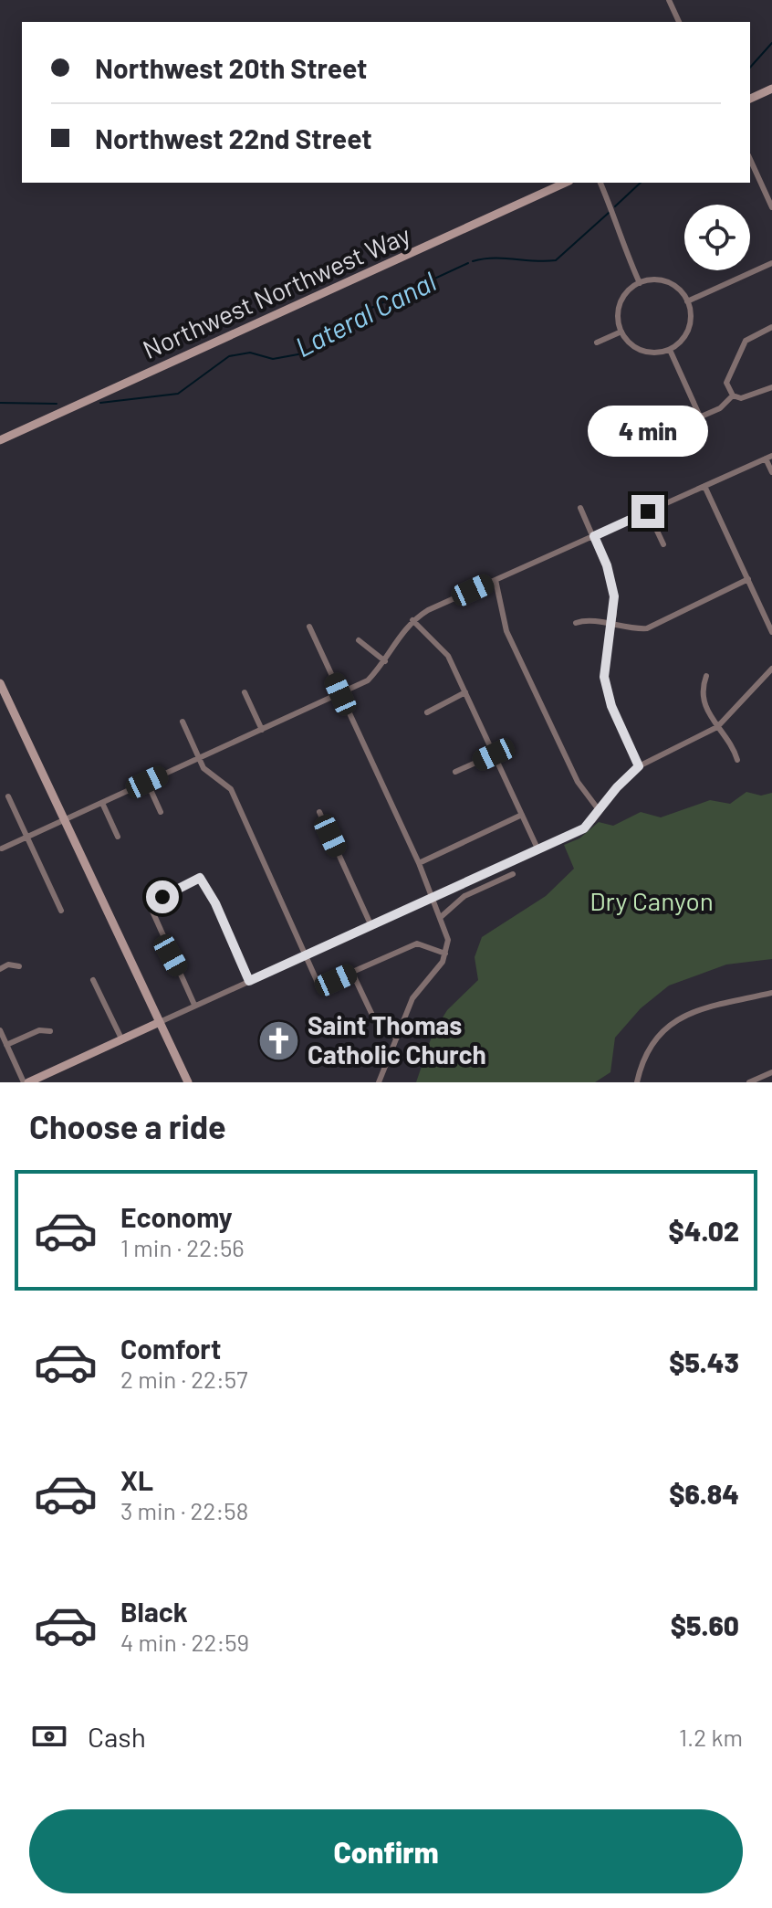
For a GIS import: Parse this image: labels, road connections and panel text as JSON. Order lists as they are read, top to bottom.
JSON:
{
  "streets": {
    "street": ["Northwest Northwest Way"]
  },
  "water": ["Lateral Canal"],
  "parks": ["Dry Canyon"],
  "places": {
    "church": ["Saint Thomas Catholic Church"]
  },
  "page": {
    "banner": ["Northwest 20th Street", "Northwest 22nd Street"],
    "bubble": "4 min",
    "heading": "Choose a ride",
    "list": [
      {
        "name": "Economy",
        "note": "1 min · 22:56",
        "value": "$4.02"
      },
      {
        "name": "Comfort",
        "note": "2 min · 22:57",
        "value": "$5.43"
      },
      {
        "name": "XL",
        "note": "3 min · 22:58",
        "value": "$6.84"
      },
      {
        "name": "Black",
        "note": "4 min · 22:59",
        "value": "$5.60"
      }
    ],
    "pay": ["Cash", "1.2 km"],
    "buttons": "Confirm"
  }
}
